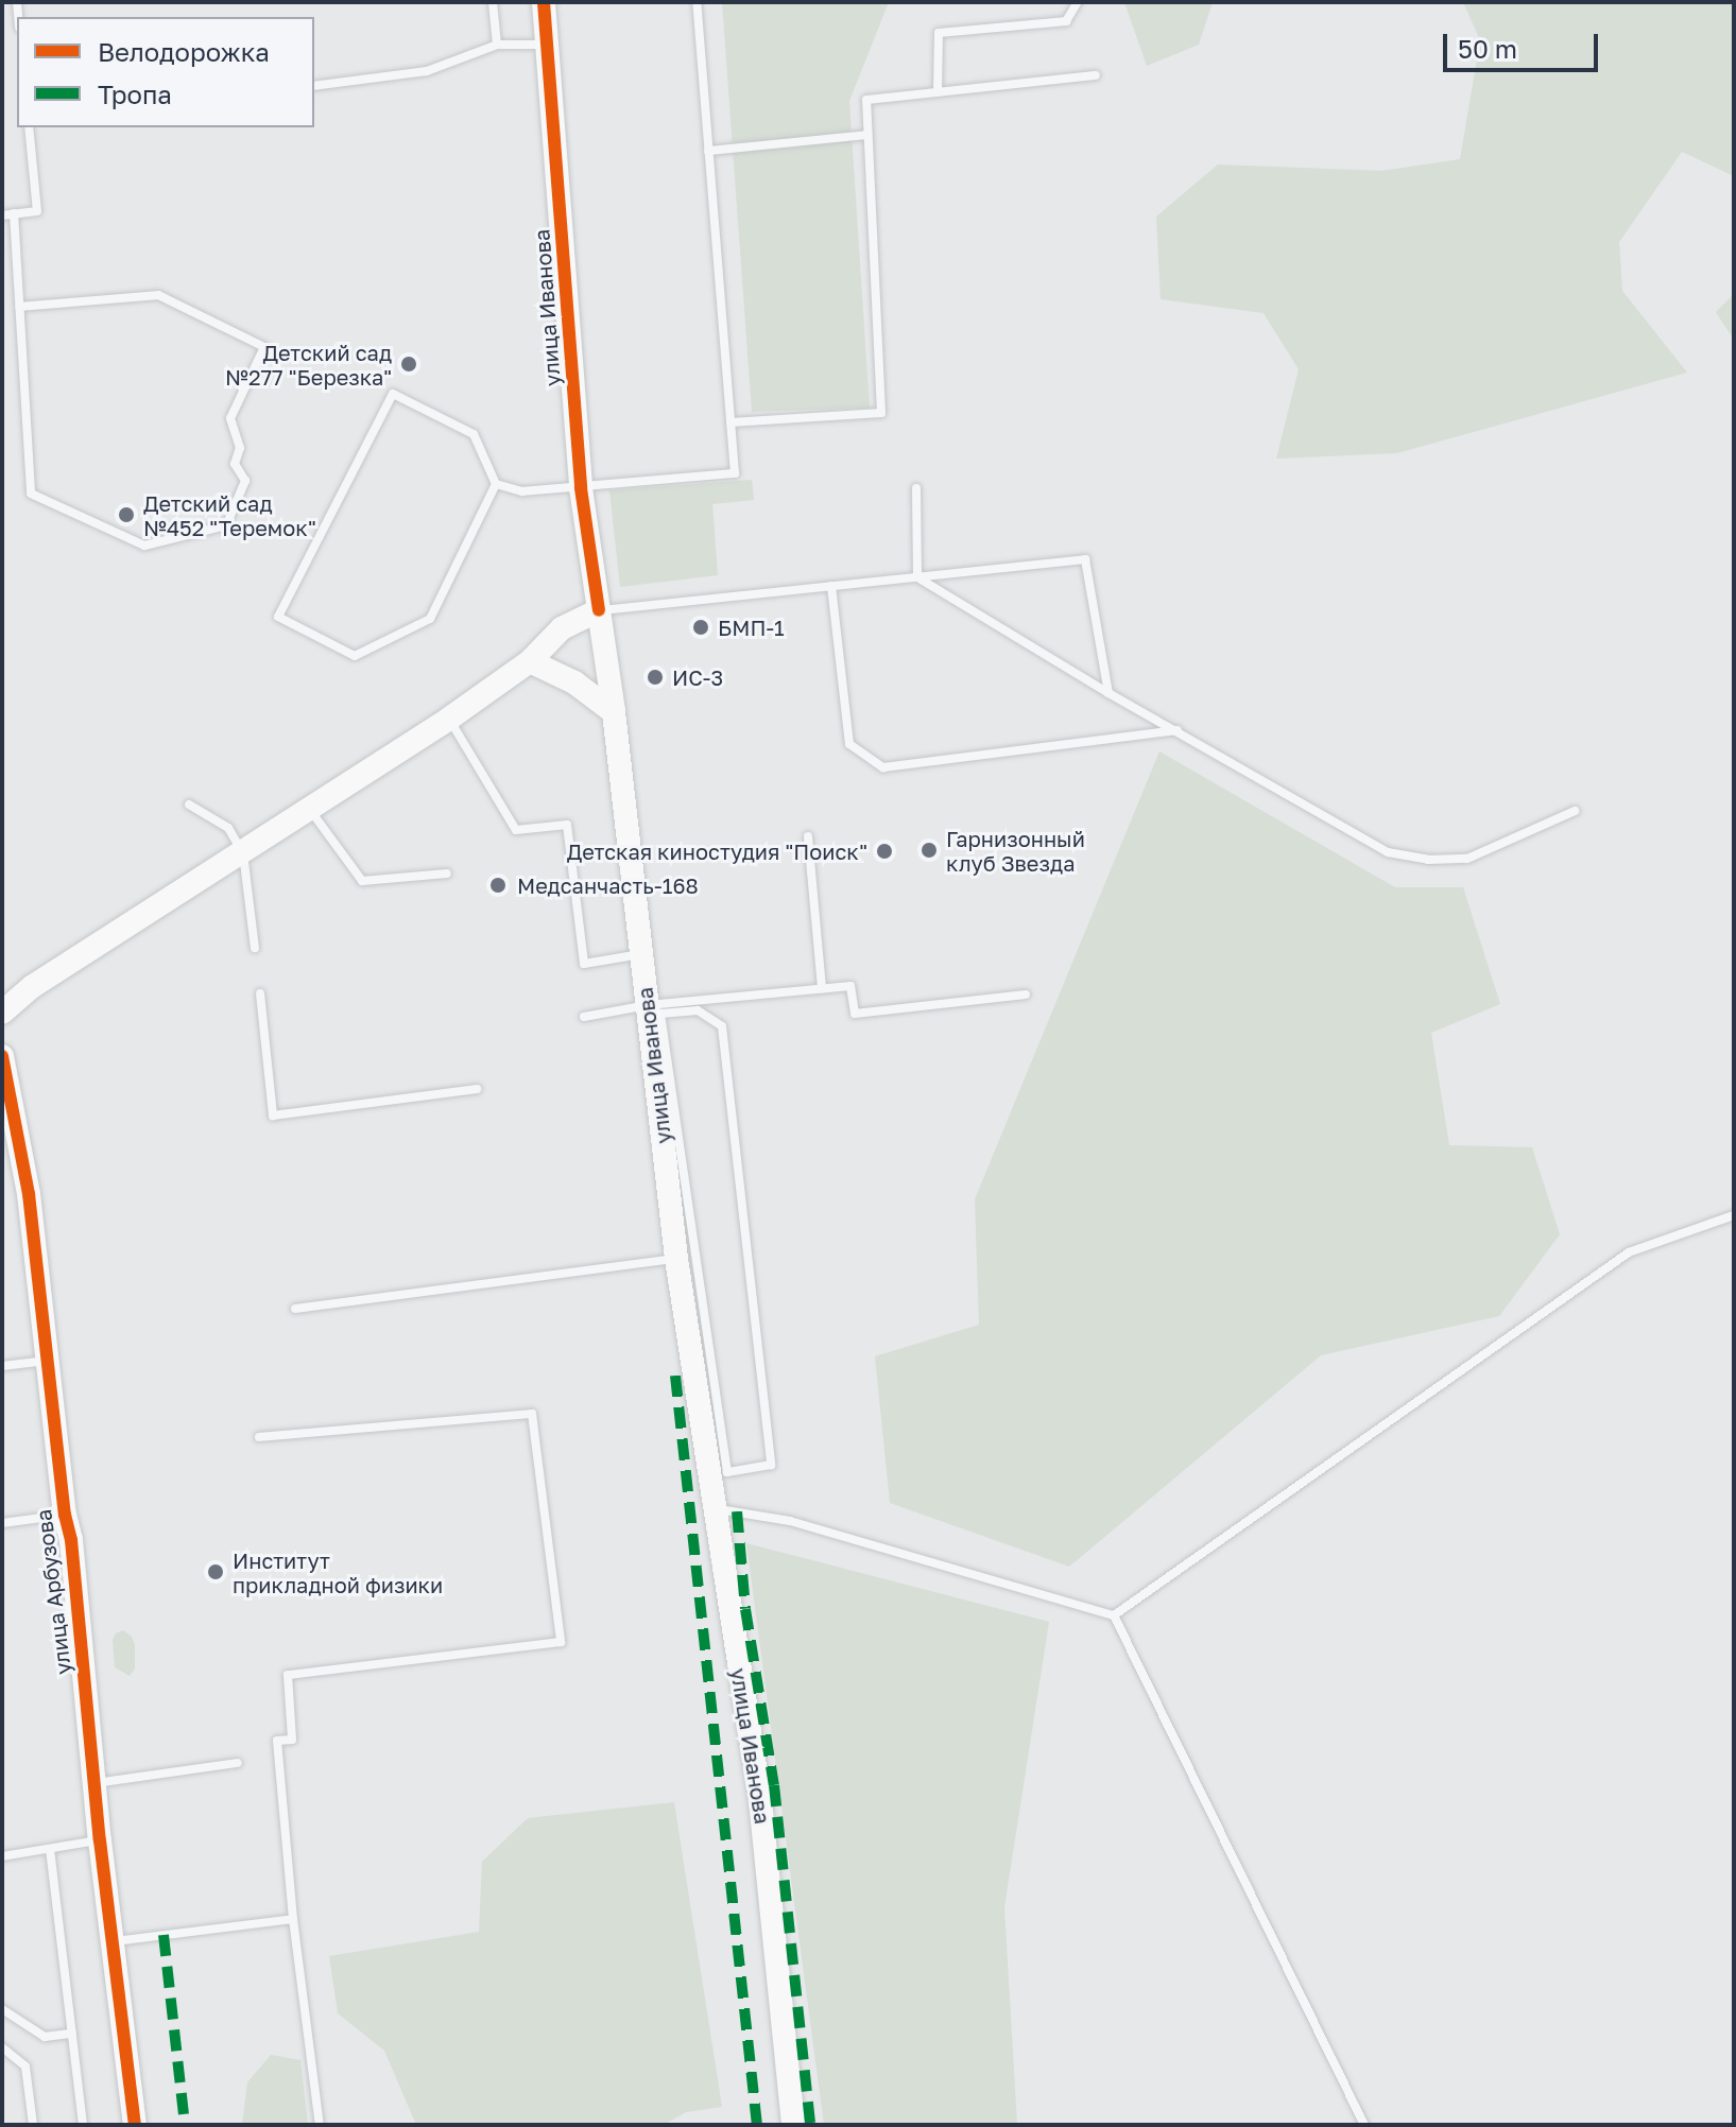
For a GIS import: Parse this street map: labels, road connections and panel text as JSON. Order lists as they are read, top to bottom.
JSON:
{
  "streets": {
    "main road": ["улица Иванова", "улица Арбузова"]
  },
  "places": [
    "Детский сад №277 \"Березка\"",
    "Детский сад №452 \"Теремок\"",
    "БМП-1",
    "ИС-3",
    "Гарнизонный клуб Звезда",
    "Детская киностудия \"Поиск\"",
    "Медсанчасть-168",
    "Институт прикладной физики"
  ],
  "legend": ["Велодорожка", "Тропа"],
  "scale_bar": "50 m"
}
